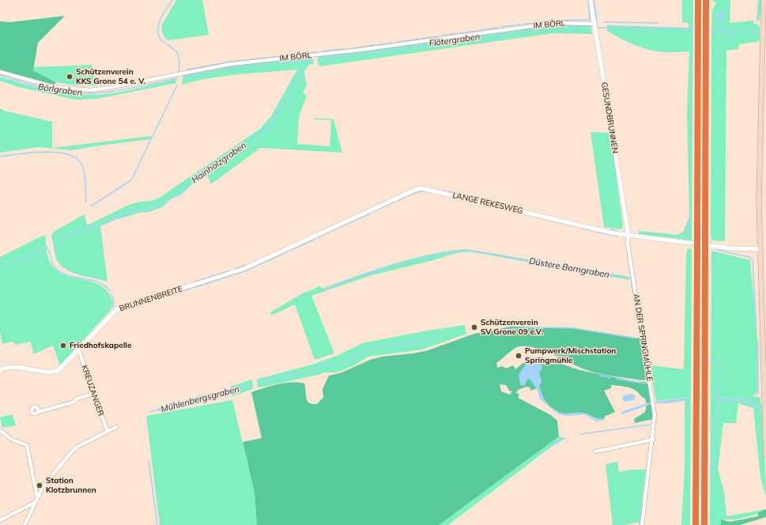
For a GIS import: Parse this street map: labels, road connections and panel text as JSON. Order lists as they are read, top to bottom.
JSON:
{
  "streets": {
    "street": [
      "IM BÖRL",
      "GESUNDBRUNNEN",
      "LANGE REKESWEG",
      "BRUNNENBREITE",
      "AN DER SPRINGMÜHLE",
      "KREUZANGER"
    ]
  },
  "crossings": [
    ["IM BÖRL", "GESUNDBRUNNEN"],
    ["GESUNDBRUNNEN", "LANGE REKESWEG"],
    ["GESUNDBRUNNEN", "AN DER SPRINGMÜHLE"],
    ["LANGE REKESWEG", "BRUNNENBREITE"],
    ["LANGE REKESWEG", "AN DER SPRINGMÜHLE"],
    ["BRUNNENBREITE", "KREUZANGER"]
  ],
  "water": [
    "Flötergraben",
    "Börlgraben",
    "Hainholzgraben",
    "Düstere Borngraben",
    "Mühlenbergsgraben"
  ],
  "places": [
    "Schützenverein KKS Grone 54 e. V.",
    "Schützenverein SV Grone 09 e.V.",
    "Friedhofskapelle",
    "Pumpwerk/Mischstation Springmühle",
    "Station Klotzbrunnen"
  ]
}
